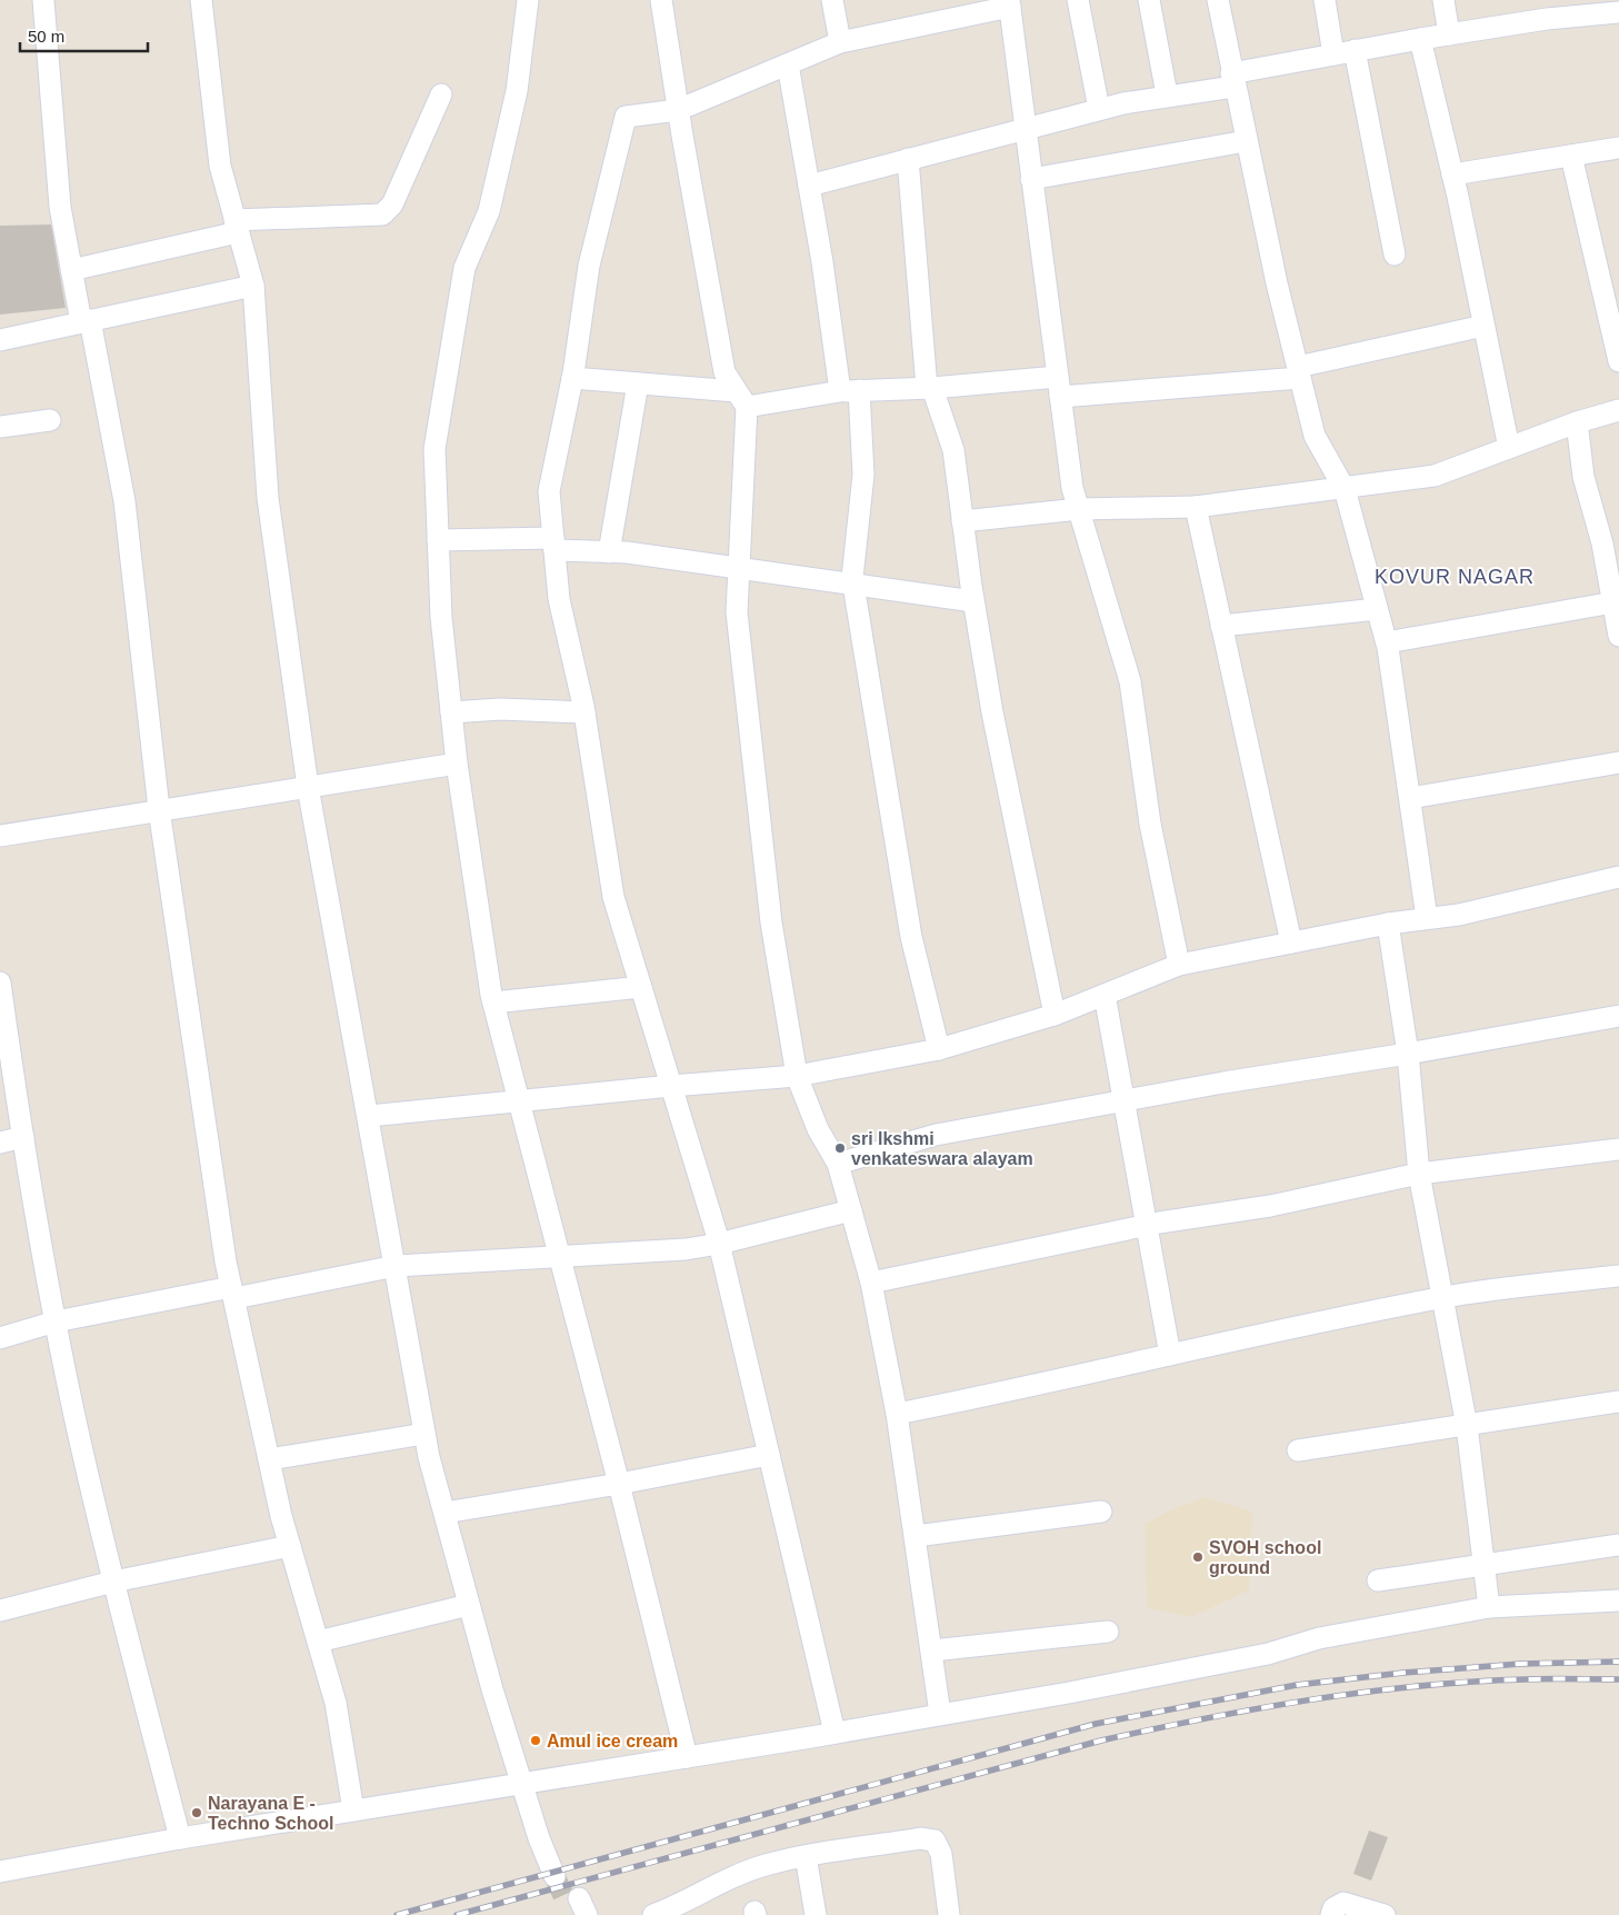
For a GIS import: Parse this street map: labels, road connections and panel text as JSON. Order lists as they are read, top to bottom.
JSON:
{
  "districts": ["KOVUR NAGAR"],
  "places": [
    "sri lkshmi venkateswara alayam",
    "SVOH school ground",
    "Amul ice cream",
    "Narayana E - Techno School"
  ],
  "scale_bar": "50 m"
}
